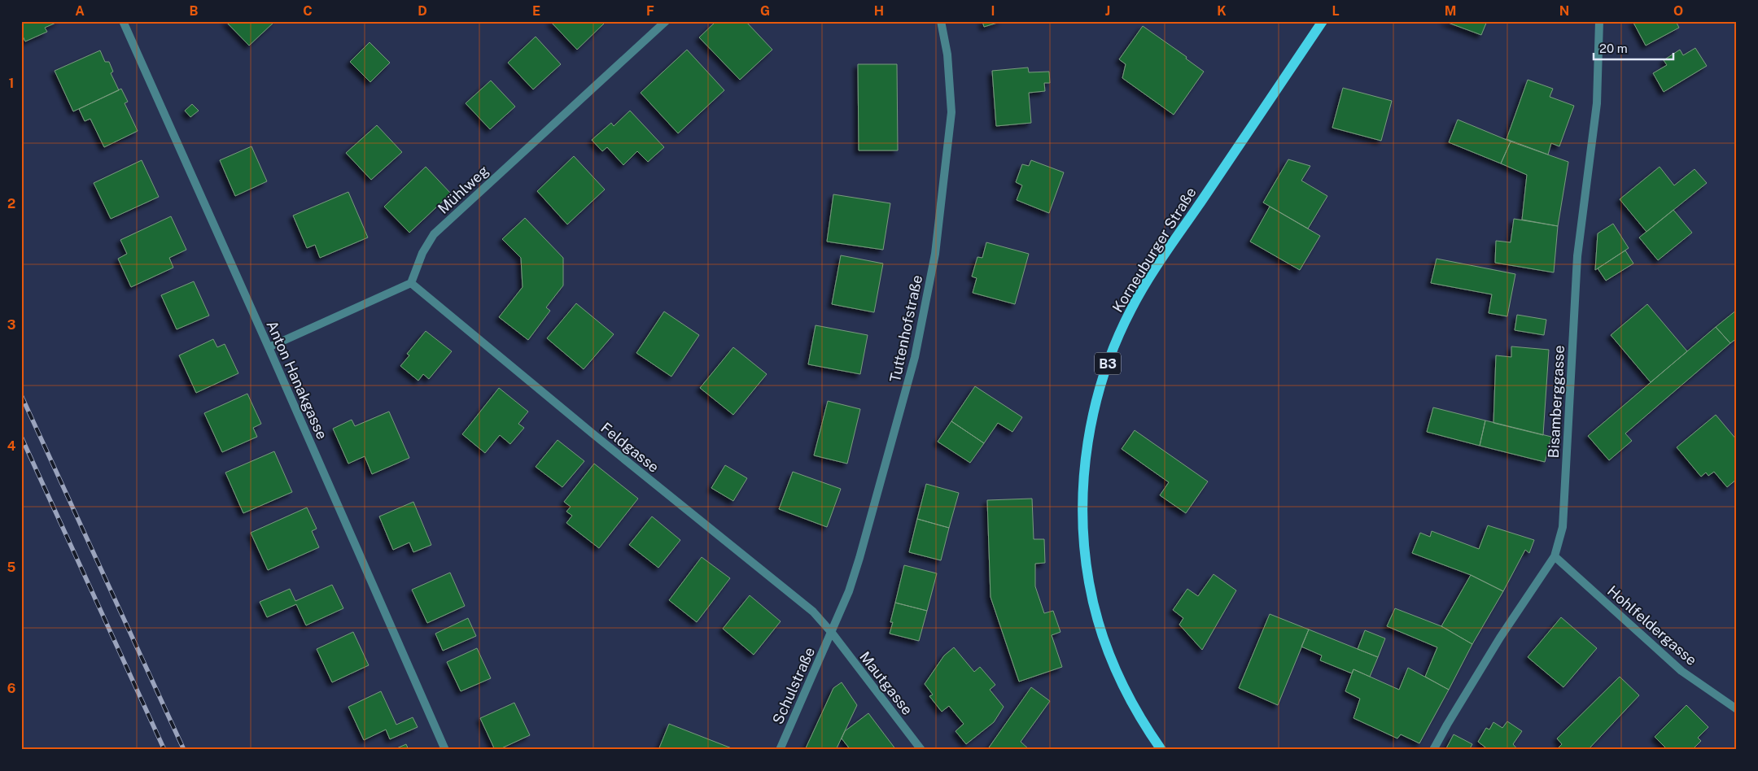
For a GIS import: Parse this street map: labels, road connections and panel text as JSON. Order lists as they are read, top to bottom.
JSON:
{
  "streets": {
    "main road": ["Korneuburger Straße", "B3"],
    "street": [
      "Mühlweg",
      "Tuttenhofstraße",
      "Anton Hanakgasse",
      "Bisamberggasse",
      "Feldgasse",
      "Hohlfeldergasse",
      "Mautgasse",
      "Schulstraße"
    ]
  },
  "crossings": [
    ["Mühlweg", "Feldgasse"],
    ["Tuttenhofstraße", "Feldgasse"],
    ["Tuttenhofstraße", "Mautgasse"],
    ["Tuttenhofstraße", "Schulstraße"],
    ["Bisamberggasse", "Hohlfeldergasse"],
    ["Feldgasse", "Mautgasse"],
    ["Feldgasse", "Schulstraße"],
    ["Mautgasse", "Schulstraße"]
  ],
  "scale_bar": "20 m",
  "grid": {
    "columns": [
      "A",
      "B",
      "C",
      "D",
      "E",
      "F",
      "G",
      "H",
      "I",
      "J",
      "K",
      "L",
      "M",
      "N",
      "O"
    ],
    "rows": [
      "1",
      "2",
      "3",
      "4",
      "5",
      "6"
    ]
  }
}
